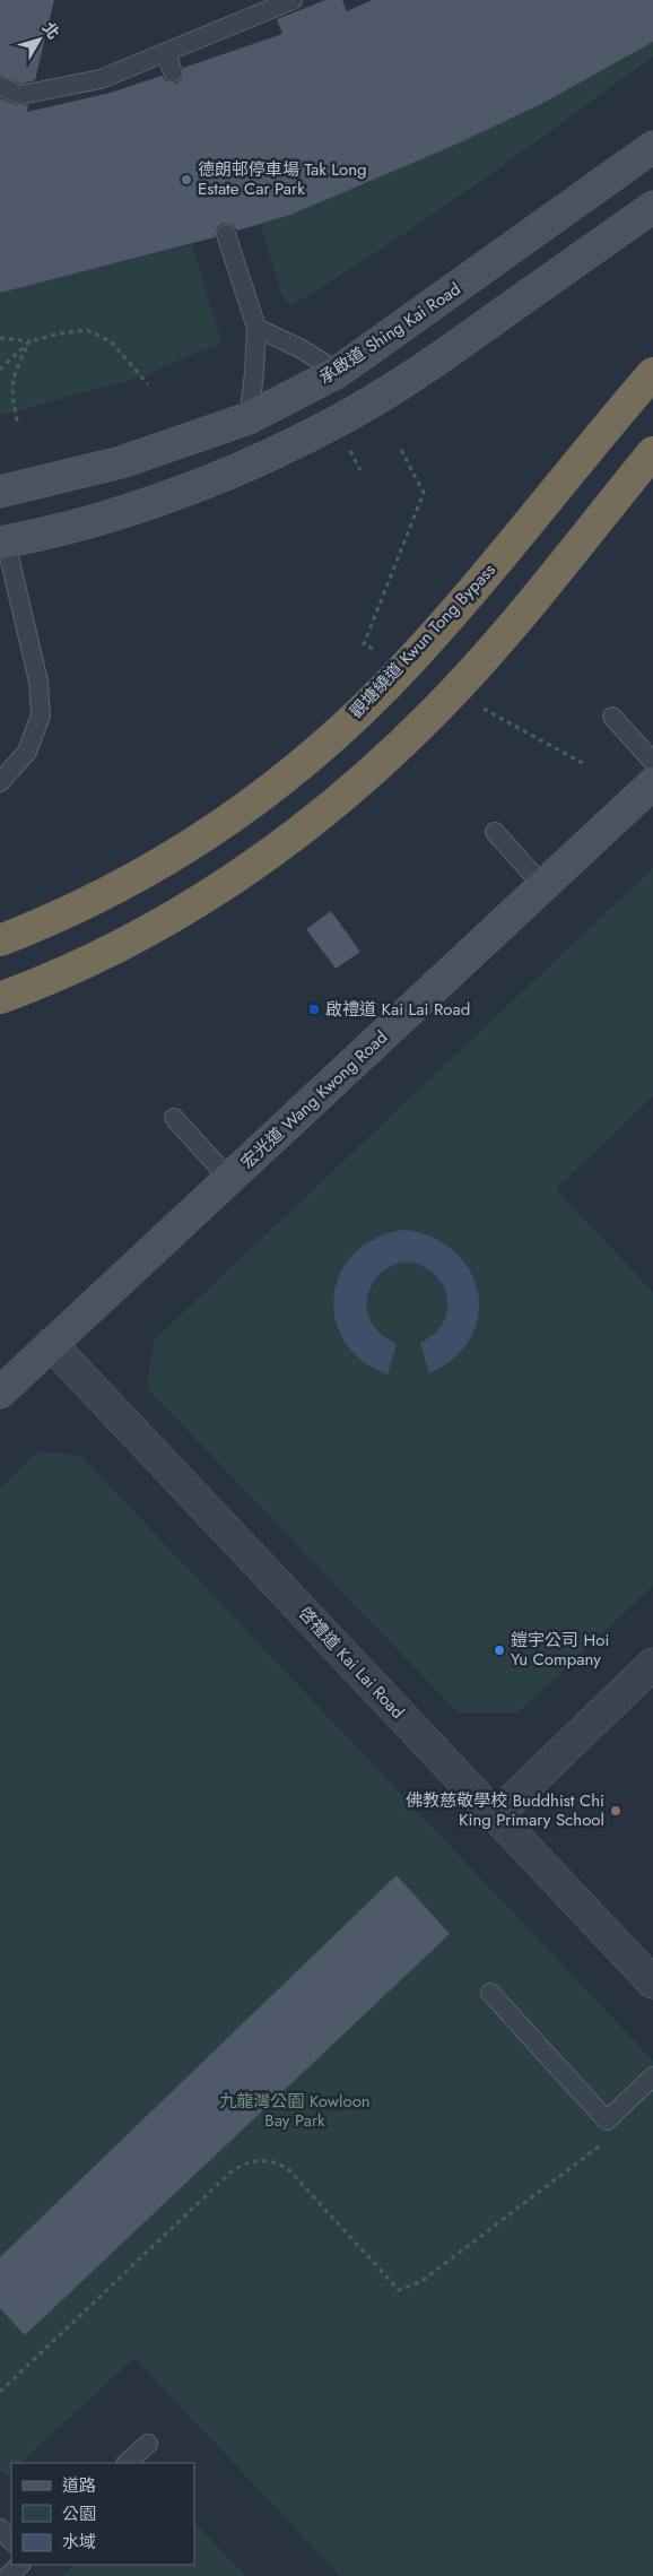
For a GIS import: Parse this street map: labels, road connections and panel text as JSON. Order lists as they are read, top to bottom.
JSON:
{
  "streets": {
    "highway": ["觀塘繞道 Kwun Tong Bypass"],
    "main road": ["承啟道 Shing Kai Road", "宏光道 Wang Kwong Road"],
    "street": ["啓禮道 Kai Lai Road"]
  },
  "crossings": [
    ["宏光道 Wang Kwong Road", "啓禮道 Kai Lai Road"]
  ],
  "parks": ["九龍灣公園 Kowloon Bay Park"],
  "places": {
    "other": ["德朗邨停車場 Tak Long Estate Car Park", "鎧宇公司 Hoi Yu Company", "佛教慈敬學校 Buddhist Chi King Primary School"],
    "transit": ["啟禮道 Kai Lai Road"]
  },
  "legend": ["道路", "公園", "水域"],
  "north": "top right"
}
